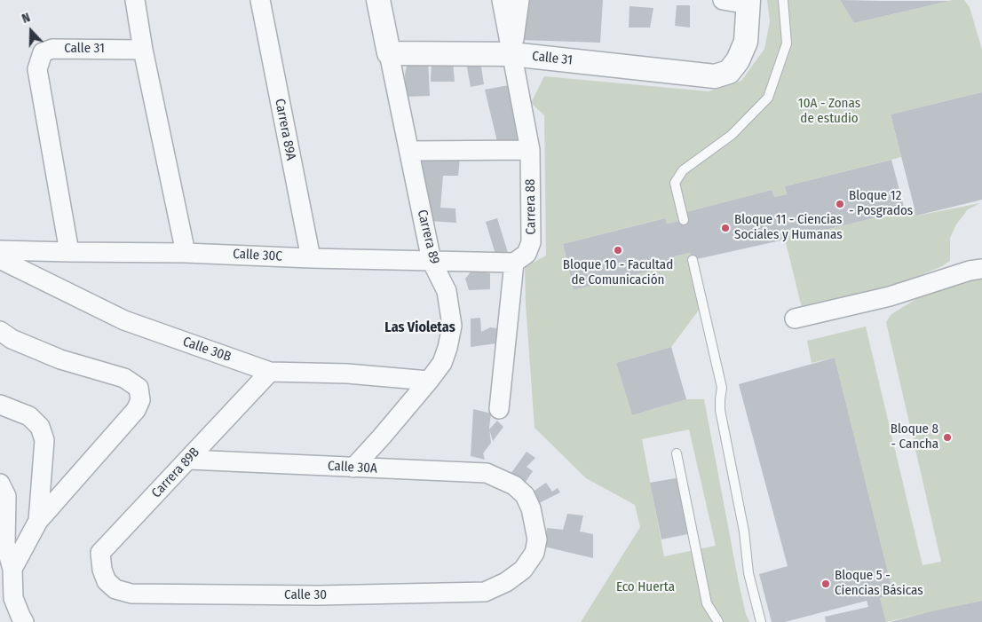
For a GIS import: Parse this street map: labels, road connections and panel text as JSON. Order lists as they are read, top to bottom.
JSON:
{
  "streets": {
    "street": [
      "Calle 31",
      "Carrera 89A",
      "Carrera 88",
      "Carrera 89",
      "Calle 30C",
      "Calle 30B",
      "Calle 30A",
      "Carrera 89B",
      "Calle 30"
    ]
  },
  "crossings": [
    ["Calle 31", "Carrera 88"],
    ["Calle 31", "Carrera 89"],
    ["Calle 31", "Calle 30C"],
    ["Carrera 89A", "Calle 30C"],
    ["Carrera 88", "Calle 30C"],
    ["Carrera 89", "Calle 30C"],
    ["Carrera 89", "Calle 30B"],
    ["Carrera 89", "Calle 30A"],
    ["Calle 30B", "Carrera 89B"],
    ["Calle 30A", "Carrera 89B"],
    ["Calle 30A", "Calle 30"],
    ["Carrera 89B", "Calle 30"]
  ],
  "districts": ["Las Violetas"],
  "parks": ["10A - Zonas de estudio", "Eco Huerta"],
  "places": [
    "Bloque 12 - Posgrados",
    "Bloque 11 - Ciencias Sociales y Humanas",
    "Bloque 10 - Facultad de Comunicación",
    "Bloque 8 - Cancha",
    "Bloque 5 - Ciencias Básicas"
  ],
  "north": "top"
}
